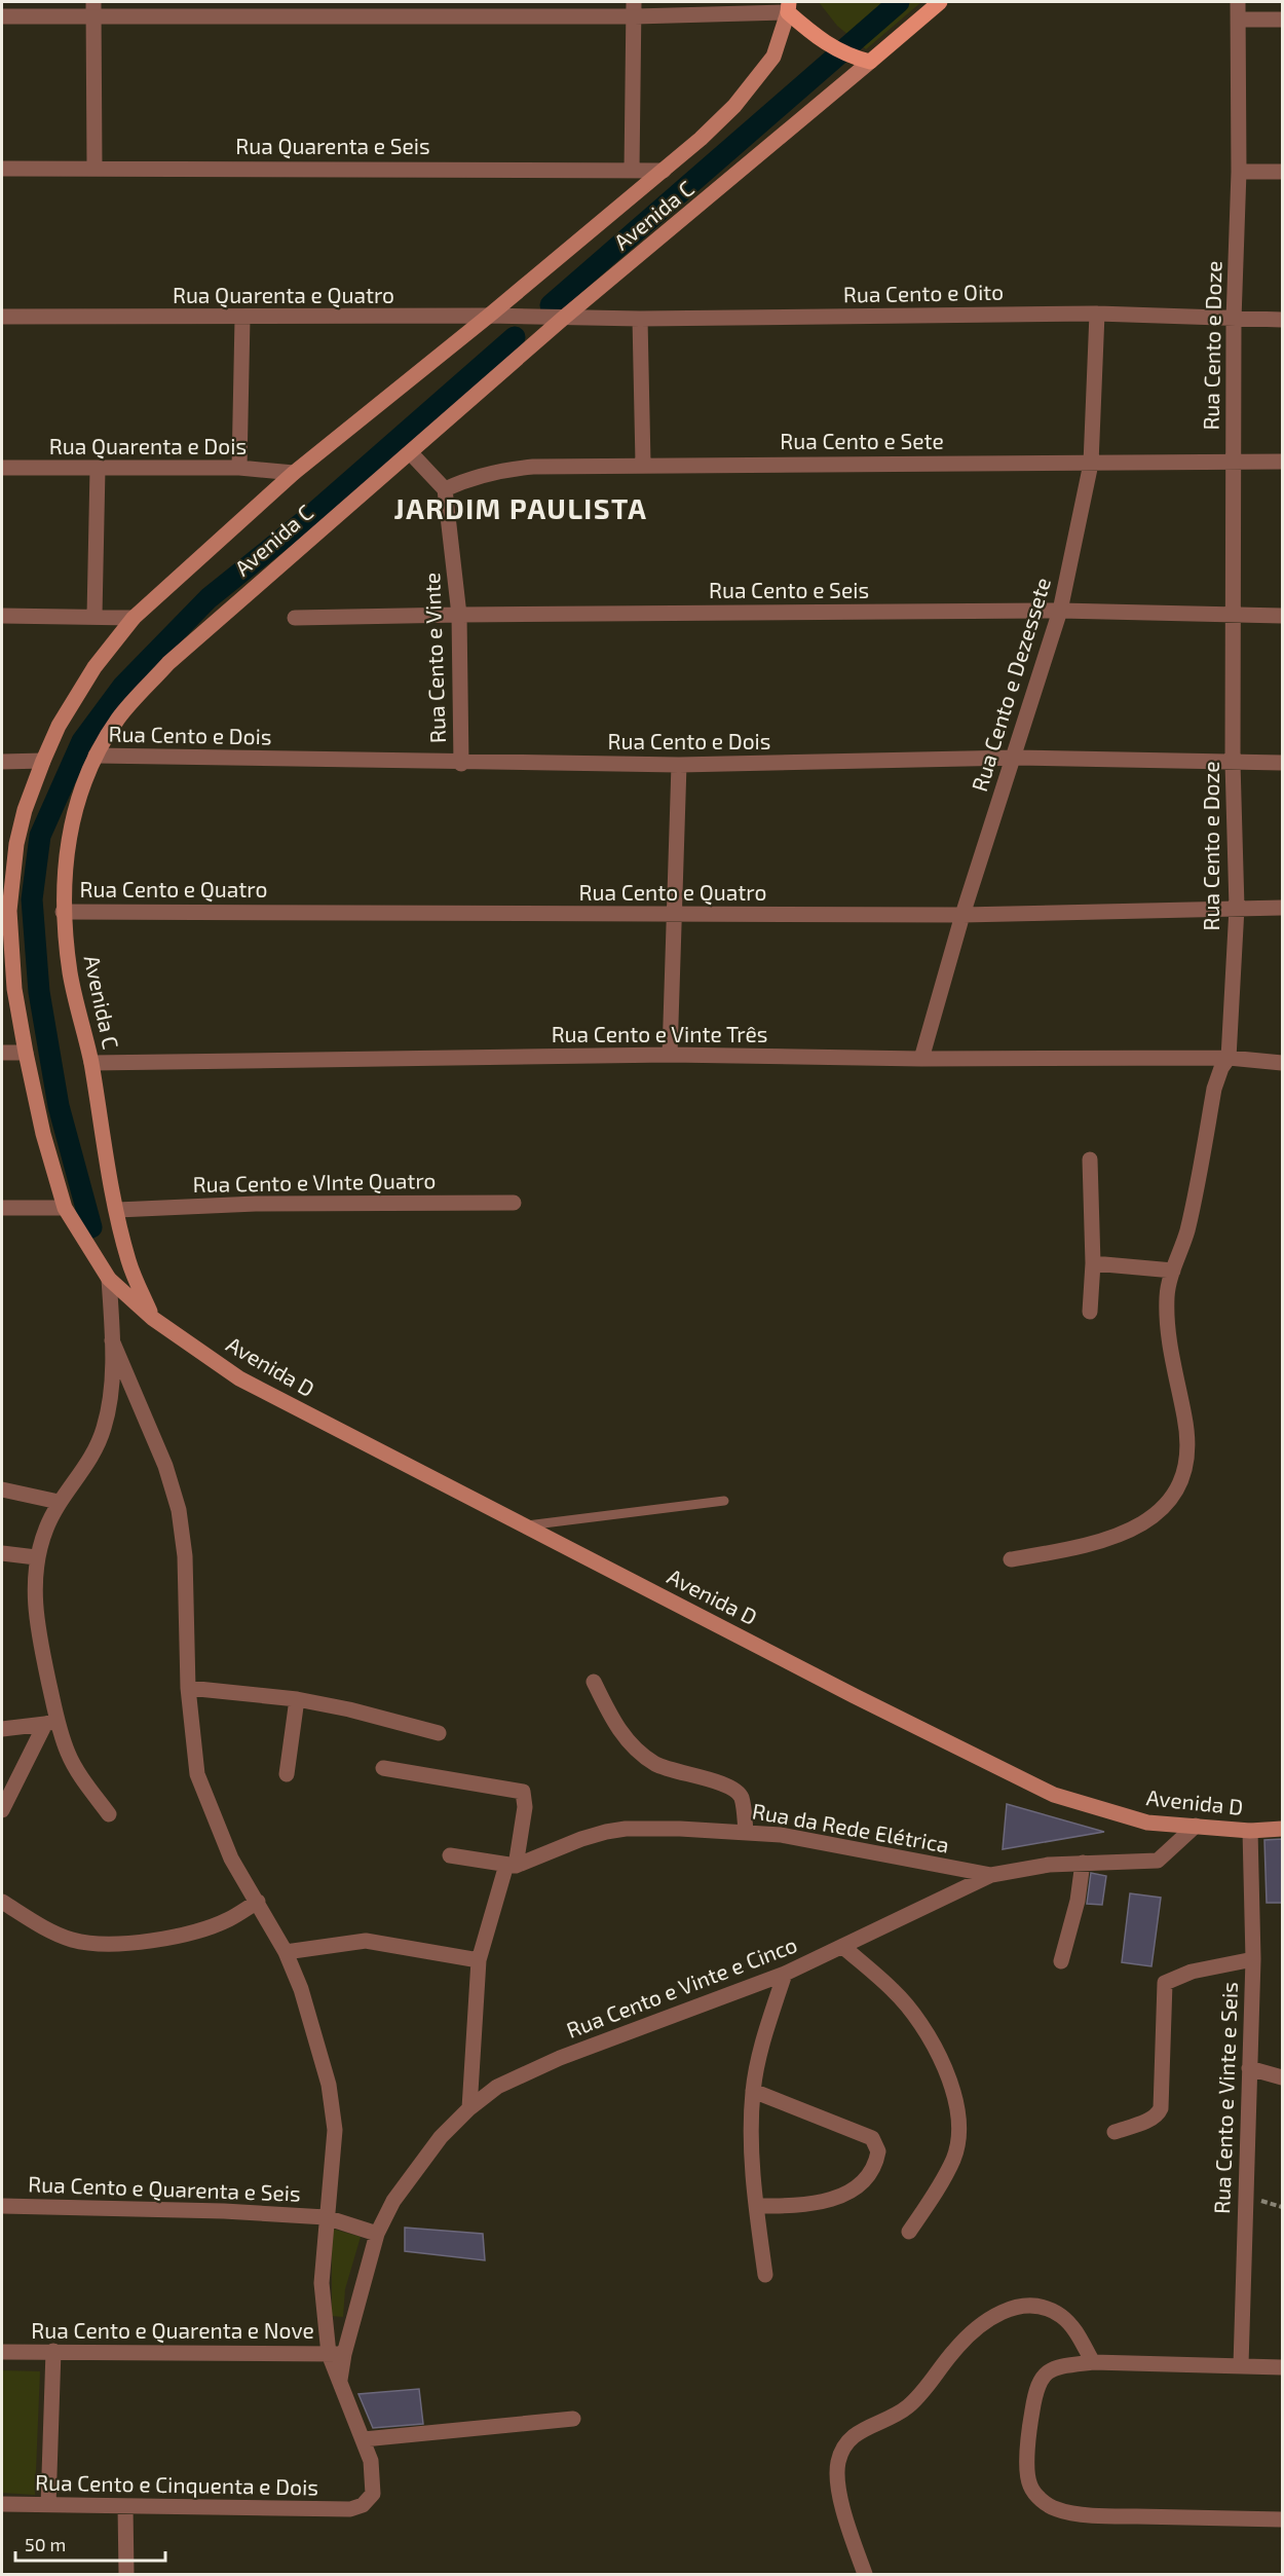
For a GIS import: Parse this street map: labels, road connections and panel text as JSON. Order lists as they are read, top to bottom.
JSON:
{
  "streets": {
    "main road": ["Avenida C", "Avenida D"],
    "street": [
      "Rua Quarenta e Seis",
      "Rua Cento e Oito",
      "Rua Quarenta e Quatro",
      "Rua Cento e Doze",
      "Rua Cento e Sete",
      "Rua Quarenta e Dois",
      "Rua Cento e Seis",
      "Rua Cento e Vinte",
      "Rua Cento e Dezessete",
      "Rua Cento e Dois",
      "Rua Cento e Quatro",
      "Rua Cento e Vinte Três",
      "Rua Cento e VInte Quatro",
      "Rua da Rede Elétrica",
      "Rua Cento e Vinte e Cinco",
      "Rua Cento e Vinte e Seis",
      "Rua Cento e Quarenta e Seis",
      "Rua Cento e Quarenta e Nove",
      "Rua Cento e Cinquenta e Dois"
    ]
  },
  "crossings": [
    ["Rua Quarenta e Seis", "Avenida D"],
    ["Avenida C", "Rua Cento e Oito"],
    ["Avenida C", "Rua Quarenta e Quatro"],
    ["Avenida C", "Rua Cento e Dois"],
    ["Avenida C", "Rua Cento e Quatro"],
    ["Avenida C", "Rua Cento e Vinte Três"],
    ["Avenida C", "Rua Cento e VInte Quatro"],
    ["Avenida C", "Avenida D"],
    ["Rua Cento e Oito", "Rua Quarenta e Quatro"],
    ["Rua Cento e Oito", "Rua Cento e Doze"],
    ["Rua Cento e Oito", "Rua Cento e Dezessete"],
    ["Rua Quarenta e Quatro", "Avenida D"],
    ["Rua Cento e Doze", "Rua Cento e Sete"],
    ["Rua Cento e Doze", "Rua Cento e Seis"],
    ["Rua Cento e Doze", "Rua Cento e Dois"],
    ["Rua Cento e Doze", "Rua Cento e Quatro"],
    ["Rua Cento e Doze", "Rua Cento e Vinte Três"],
    ["Rua Cento e Sete", "Rua Cento e Vinte"],
    ["Rua Cento e Sete", "Rua Cento e Dezessete"],
    ["Rua Quarenta e Dois", "Avenida D"],
    ["Rua Cento e Seis", "Rua Cento e Vinte"],
    ["Rua Cento e Seis", "Rua Cento e Dezessete"],
    ["Rua Cento e Vinte", "Rua Cento e Dois"],
    ["Rua Cento e Dezessete", "Rua Cento e Dois"],
    ["Rua Cento e Dezessete", "Rua Cento e Quatro"],
    ["Rua Cento e Dezessete", "Rua Cento e Vinte Três"],
    ["Avenida D", "Rua Cento e Vinte e Cinco"],
    ["Avenida D", "Rua Cento e Vinte e Seis"],
    ["Rua da Rede Elétrica", "Rua Cento e Vinte e Cinco"],
    ["Rua Cento e Vinte e Cinco", "Rua Cento e Quarenta e Seis"],
    ["Rua Cento e Vinte e Cinco", "Rua Cento e Quarenta e Nove"],
    ["Rua Cento e Vinte e Cinco", "Rua Cento e Cinquenta e Dois"]
  ],
  "districts": ["JARDIM PAULISTA"],
  "scale_bar": "50 m"
}
